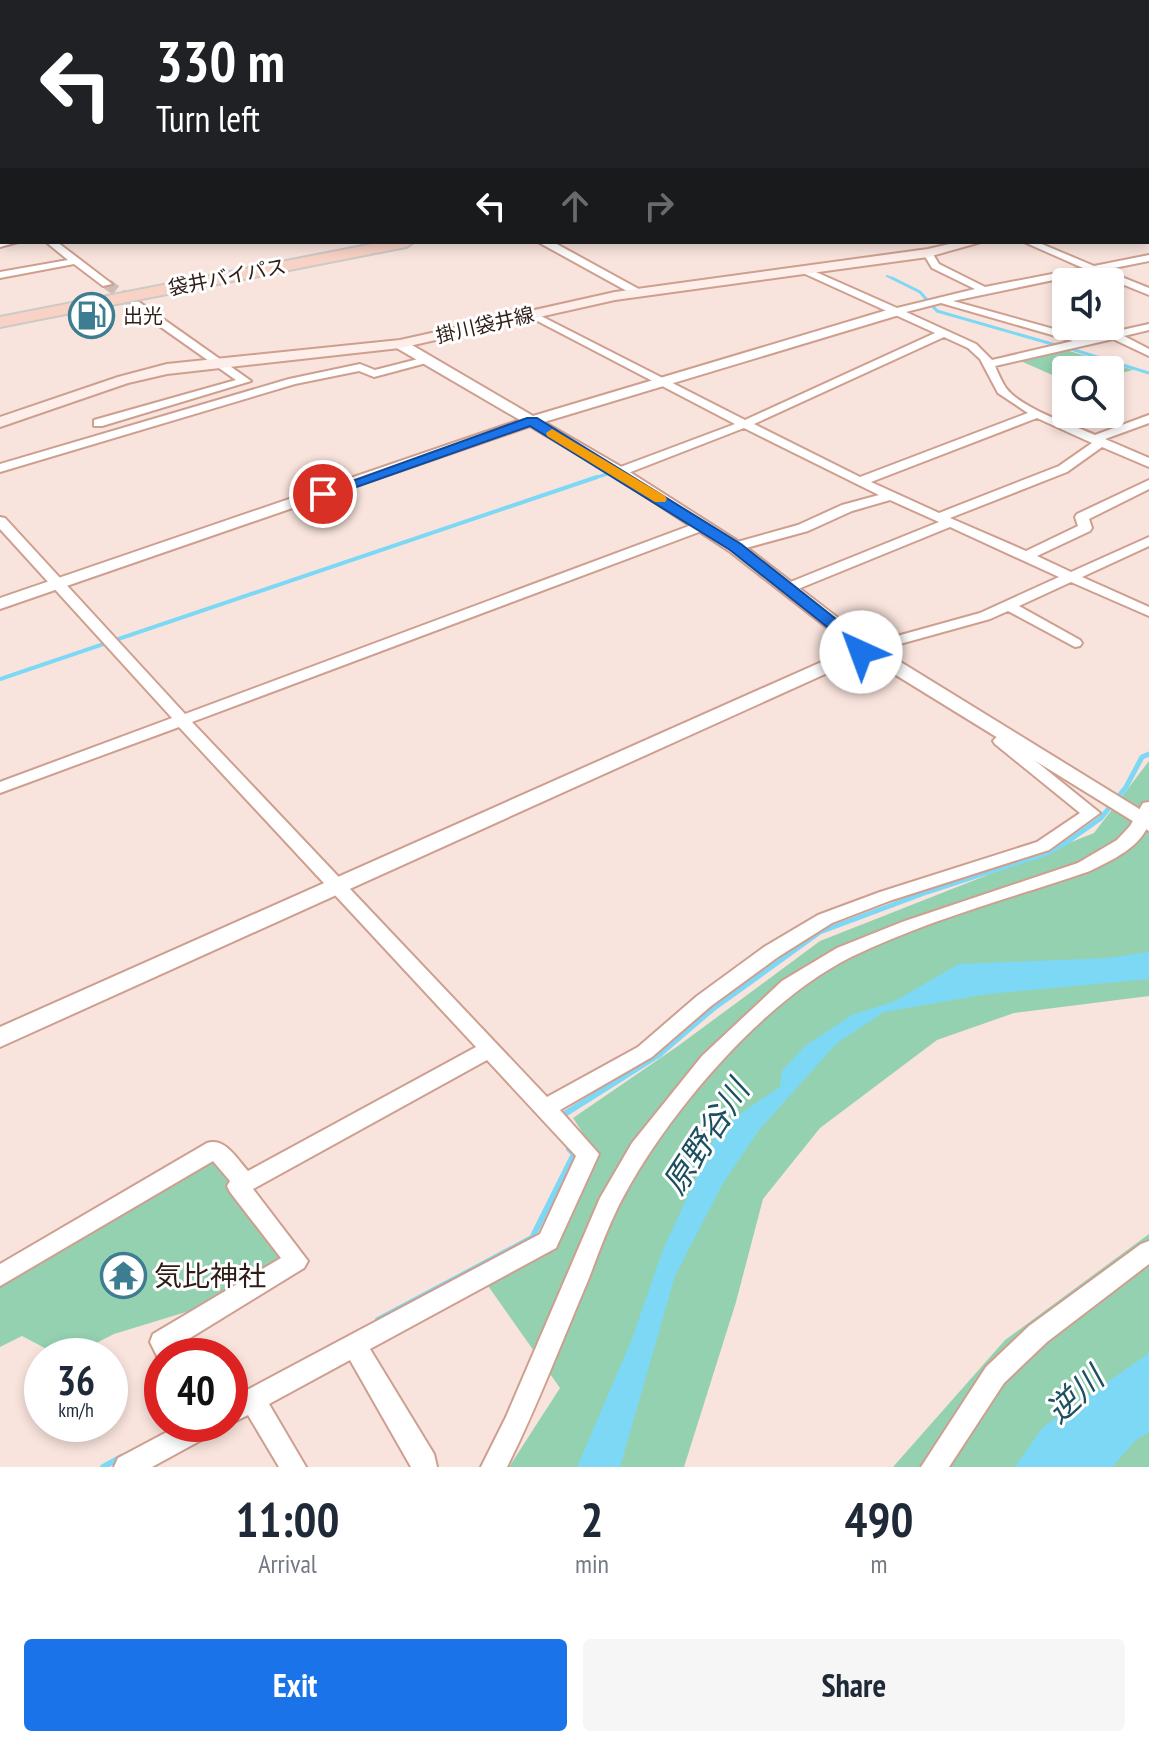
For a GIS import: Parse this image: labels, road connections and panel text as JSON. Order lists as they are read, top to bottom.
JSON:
{
  "streets": {
    "highway": ["袋井バイパス"],
    "main road": ["掛川袋井線"]
  },
  "water": ["原野谷川", "逆川"],
  "places": {
    "fuel station": ["出光"],
    "temple": ["気比神社"]
  },
  "page": {
    "turn": ["330 m", "Turn left"],
    "speed": "36 km/h",
    "limit": "40",
    "eta": [
      "11:00",
      "Arrival",
      "2",
      "min",
      "490",
      "m"
    ],
    "buttons": ["Exit", "Share"]
  }
}
